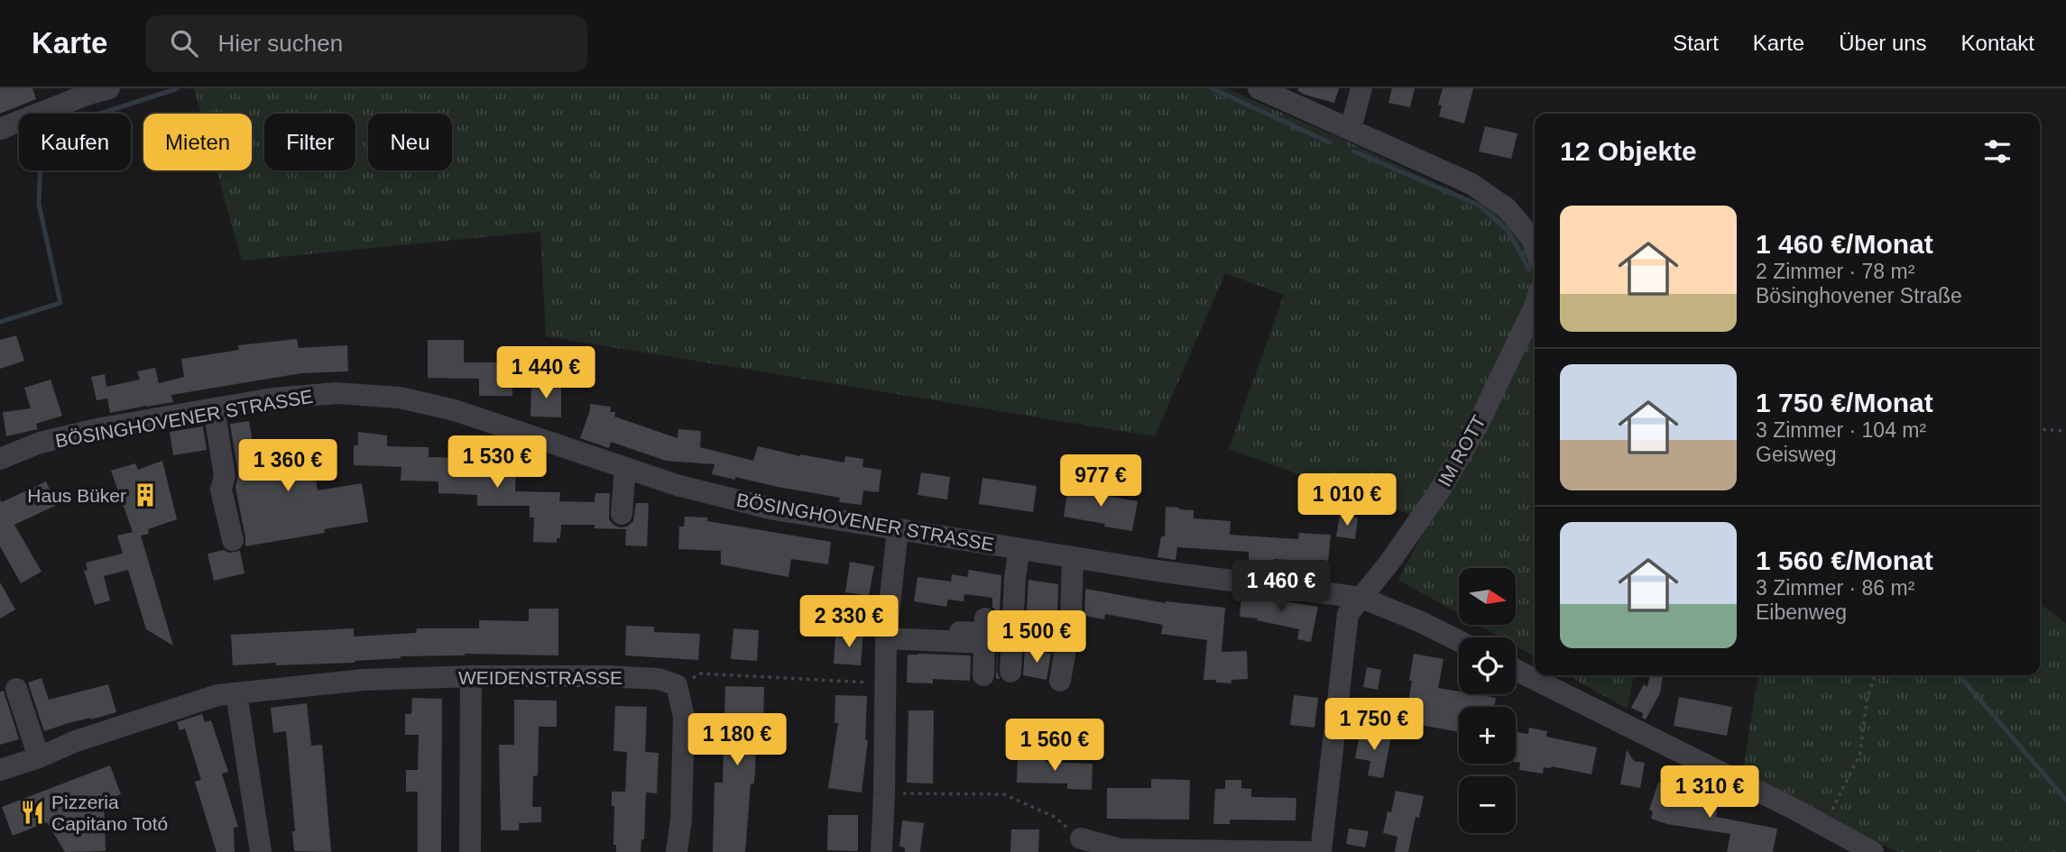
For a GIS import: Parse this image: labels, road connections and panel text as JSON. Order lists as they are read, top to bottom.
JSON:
{
  "streets": {
    "street": ["BÖSINGHOVENER STRASSE", "IM ROTT", "WEIDENSTRASSE"]
  },
  "crossings": [
    ["BÖSINGHOVENER STRASSE", "IM ROTT"]
  ],
  "places": {
    "building": ["Haus Büker"],
    "restaurant": ["Pizzeria Capitano Totó"]
  },
  "north": "right",
  "page": {
    "header": "Karte",
    "search": "Hier suchen",
    "nav": [
      "Start",
      "Karte",
      "Über uns",
      "Kontakt"
    ],
    "chip": [
      "Kaufen",
      "Mieten",
      "Filter",
      "Neu"
    ],
    "heading": "12 Objekte",
    "list": [
      {
        "name": "1 460 €/Monat",
        "note": "2 Zimmer · 78 m² · Bösinghovener Straße"
      },
      {
        "name": "1 750 €/Monat",
        "note": "3 Zimmer · 104 m² · Geisweg"
      },
      {
        "name": "1 560 €/Monat",
        "note": "3 Zimmer · 86 m² · Eibenweg"
      }
    ],
    "price": [
      "1 440 €",
      "1 530 €",
      "1 360 €",
      "977 €",
      "1 010 €",
      "1 460 €",
      "2 330 €",
      "1 500 €",
      "1 750 €",
      "1 180 €",
      "1 560 €",
      "1 310 €"
    ],
    "map_buttons": ["+", "−"]
  }
}
